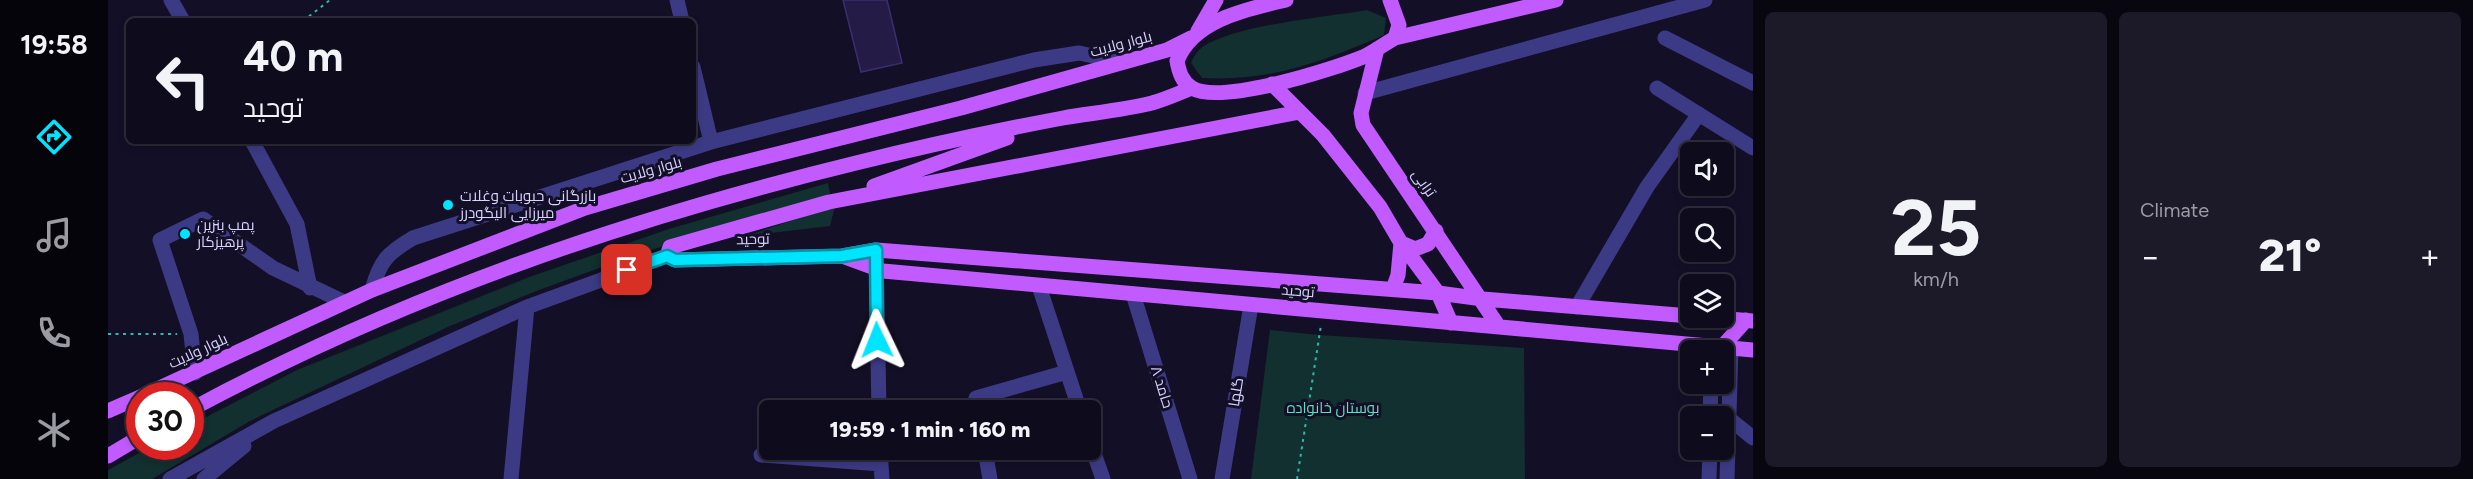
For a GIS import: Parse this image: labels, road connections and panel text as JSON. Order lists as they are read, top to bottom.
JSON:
{
  "streets": {
    "main road": ["بلوار ولایت", "ترابی", "توحید"],
    "street": ["حامد ۸", "گلها"]
  },
  "crossings": [
    ["ترابی", "توحید"],
    ["توحید", "حامد ۸"],
    ["توحید", "گلها"]
  ],
  "parks": ["بوستان خانواده"],
  "places": ["بازرگانی حبوبات وغلات میرزایی الیگودرز", "پمپ بنزین پرهیزکار"],
  "page": {
    "tabs": "19:58",
    "tile": [
      ["25", "km/h"],
      "Climate"
    ],
    "turn": ["40 m", "توحید"],
    "map_buttons": ["+", "−"],
    "heat": ["−", "21°", "+"],
    "limit": "30",
    "trip": "19:59 · 1 min · 160 m"
  }
}
